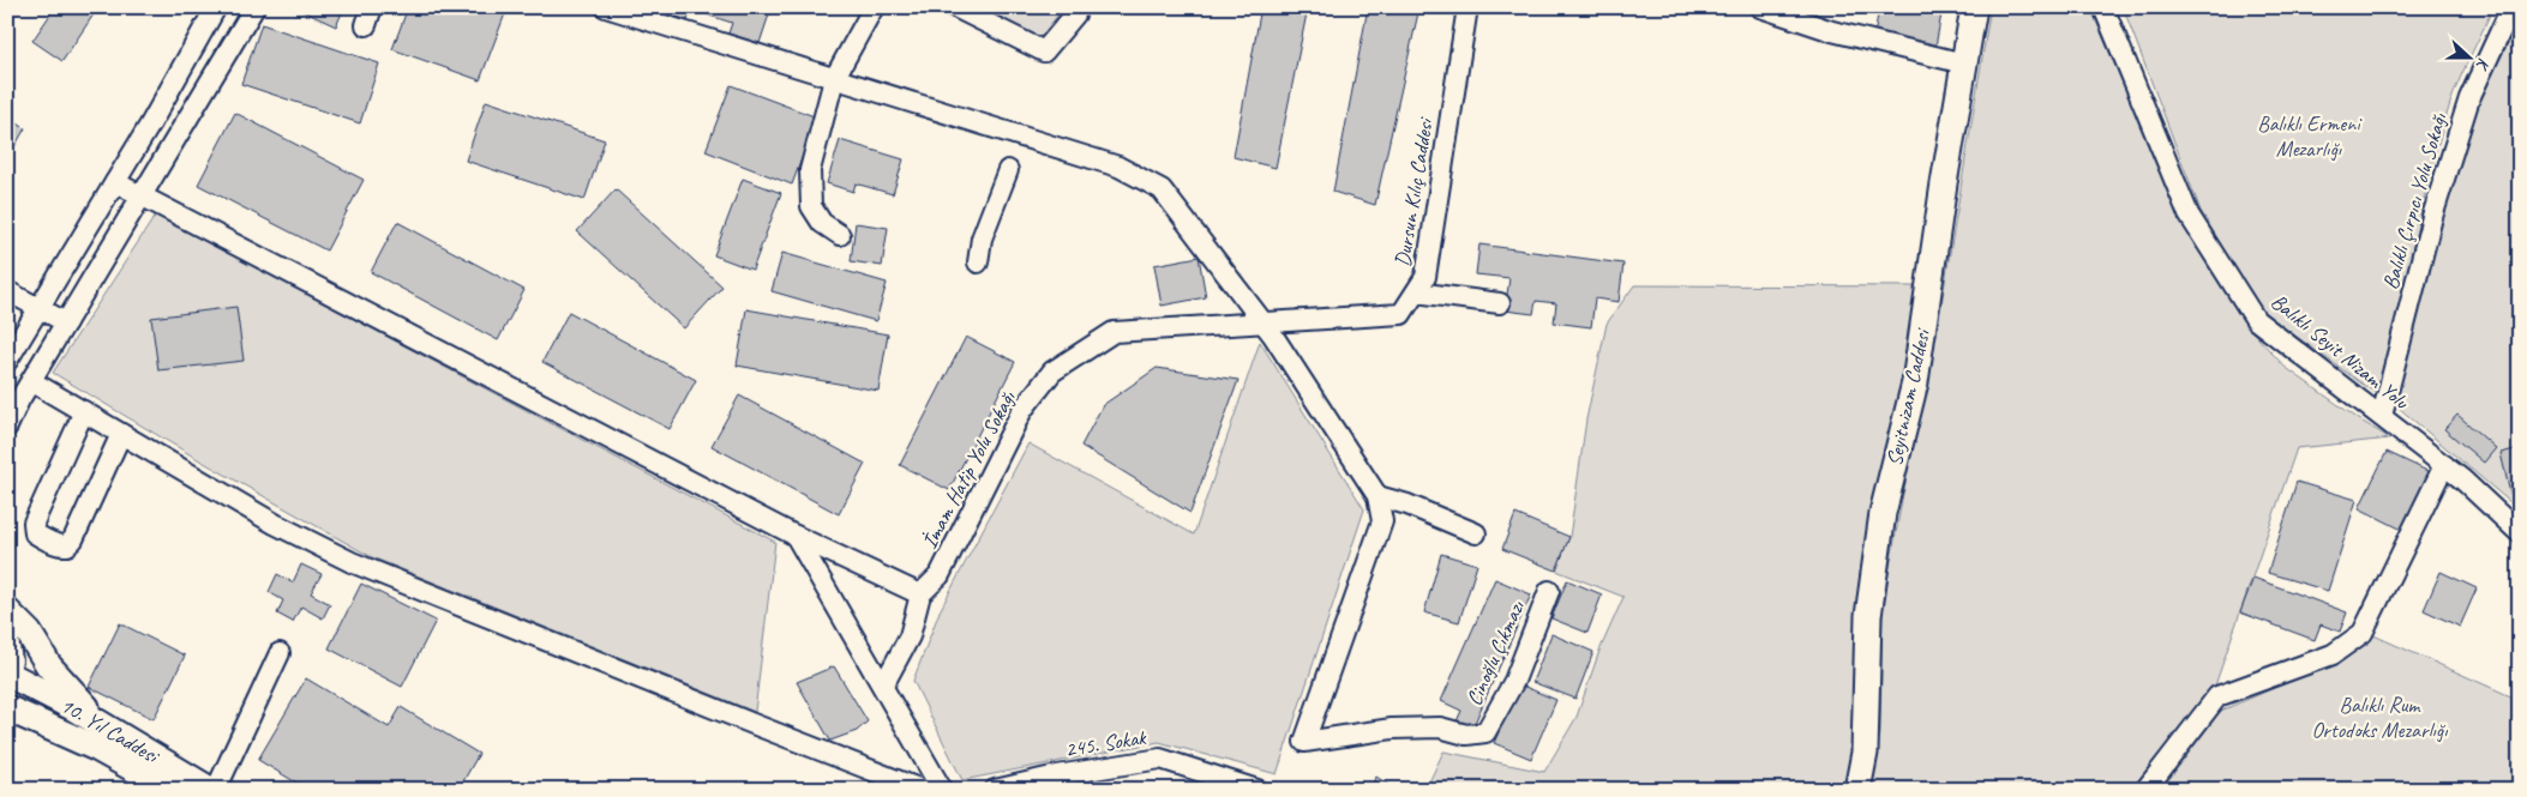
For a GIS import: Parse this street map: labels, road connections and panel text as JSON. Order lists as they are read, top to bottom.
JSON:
{
  "streets": {
    "main road": ["Seyitnizam Caddesi", "10. Yıl Caddesi"],
    "street": [
      "Dursun Kılıç Caddesi",
      "Balıklı Çırpıcı Yolu Sokağı",
      "Balıklı Seyit Nizam Yolu",
      "İmam Hatip Yolu Sokağı",
      "Cinoğlu Çıkmazı",
      "245. Sokak"
    ]
  },
  "crossings": [
    ["Dursun Kılıç Caddesi", "İmam Hatip Yolu Sokağı"],
    ["Balıklı Çırpıcı Yolu Sokağı", "Balıklı Seyit Nizam Yolu"]
  ],
  "parks": ["Balıklı Ermeni Mezarlığı", "Balıklı Rum Ortodoks Mezarlığı"],
  "north": "right"
}
